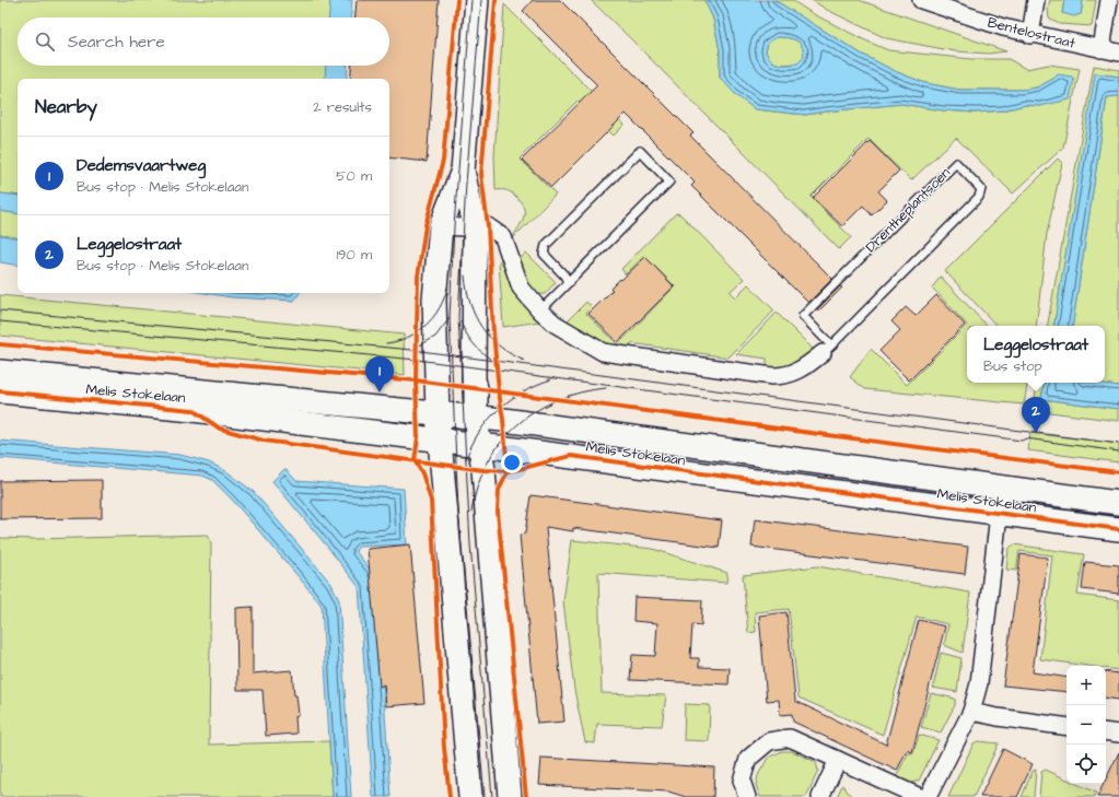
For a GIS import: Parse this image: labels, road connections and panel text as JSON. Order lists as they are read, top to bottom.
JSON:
{
  "streets": {
    "street": ["Bentelostraat", "Drentheplantsoen", "Melis Stokelaan"]
  },
  "page": {
    "search": "Search here",
    "heading": ["Nearby", "2 results"],
    "list": [
      {
        "mark": "1",
        "name": "Dedemsvaartweg",
        "note": "Bus stop · Melis Stokelaan",
        "value": "50 m"
      },
      {
        "mark": "2",
        "name": "Leggelostraat",
        "note": "Bus stop · Melis Stokelaan",
        "value": "190 m"
      }
    ],
    "popup": ["Leggelostraat", "Bus stop"],
    "pins": ["1", "2"],
    "map_buttons": ["+", "−"]
  }
}
